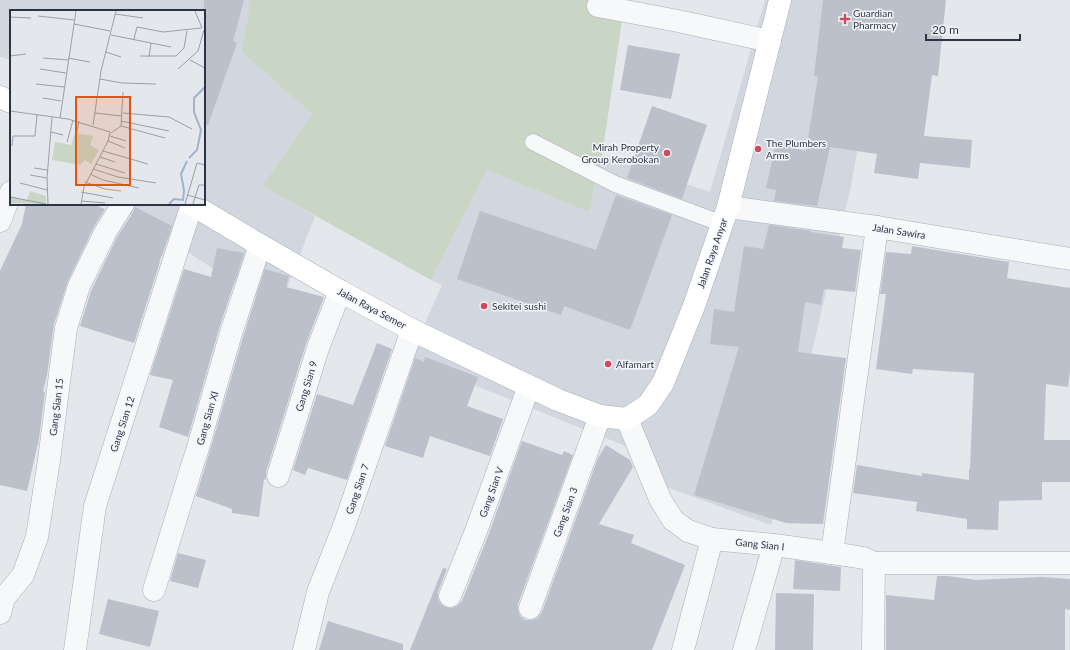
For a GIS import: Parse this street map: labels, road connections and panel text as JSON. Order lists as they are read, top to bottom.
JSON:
{
  "streets": {
    "street": [
      "Jalan Sawira",
      "Jalan Raya Anyar",
      "Jalan Raya Semer",
      "Gang Sian 9",
      "Gang Sian 15",
      "Gang Sian XI",
      "Gang Sian 12",
      "Gang Sian 7",
      "Gang Sian V",
      "Gang Sian 3",
      "Gang Sian I"
    ]
  },
  "crossings": [
    ["Jalan Sawira", "Jalan Raya Anyar"],
    ["Jalan Raya Anyar", "Gang Sian I"],
    ["Jalan Raya Semer", "Gang Sian 9"],
    ["Jalan Raya Semer", "Gang Sian XI"],
    ["Jalan Raya Semer", "Gang Sian 7"],
    ["Jalan Raya Semer", "Gang Sian V"],
    ["Jalan Raya Semer", "Gang Sian 3"]
  ],
  "places": {
    "health": ["Guardian Pharmacy"],
    "other": [
      "The Plumbers Arms",
      "Mirah Property Group Kerobokan",
      "Sekitei sushi",
      "Alfamart"
    ]
  },
  "scale_bar": "20 m"
}
